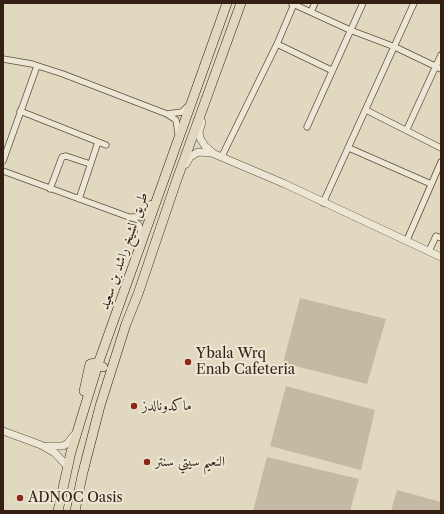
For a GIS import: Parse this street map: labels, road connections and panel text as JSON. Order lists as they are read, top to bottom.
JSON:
{
  "streets": {
    "main road": ["طريق الشيخ راشد بن سعيد"]
  },
  "places": [
    "Ybala Wrq Enab Cafeteria",
    "ماكدونالدز",
    "النعيم سيتي سنتر",
    "ADNOC Oasis"
  ]
}
